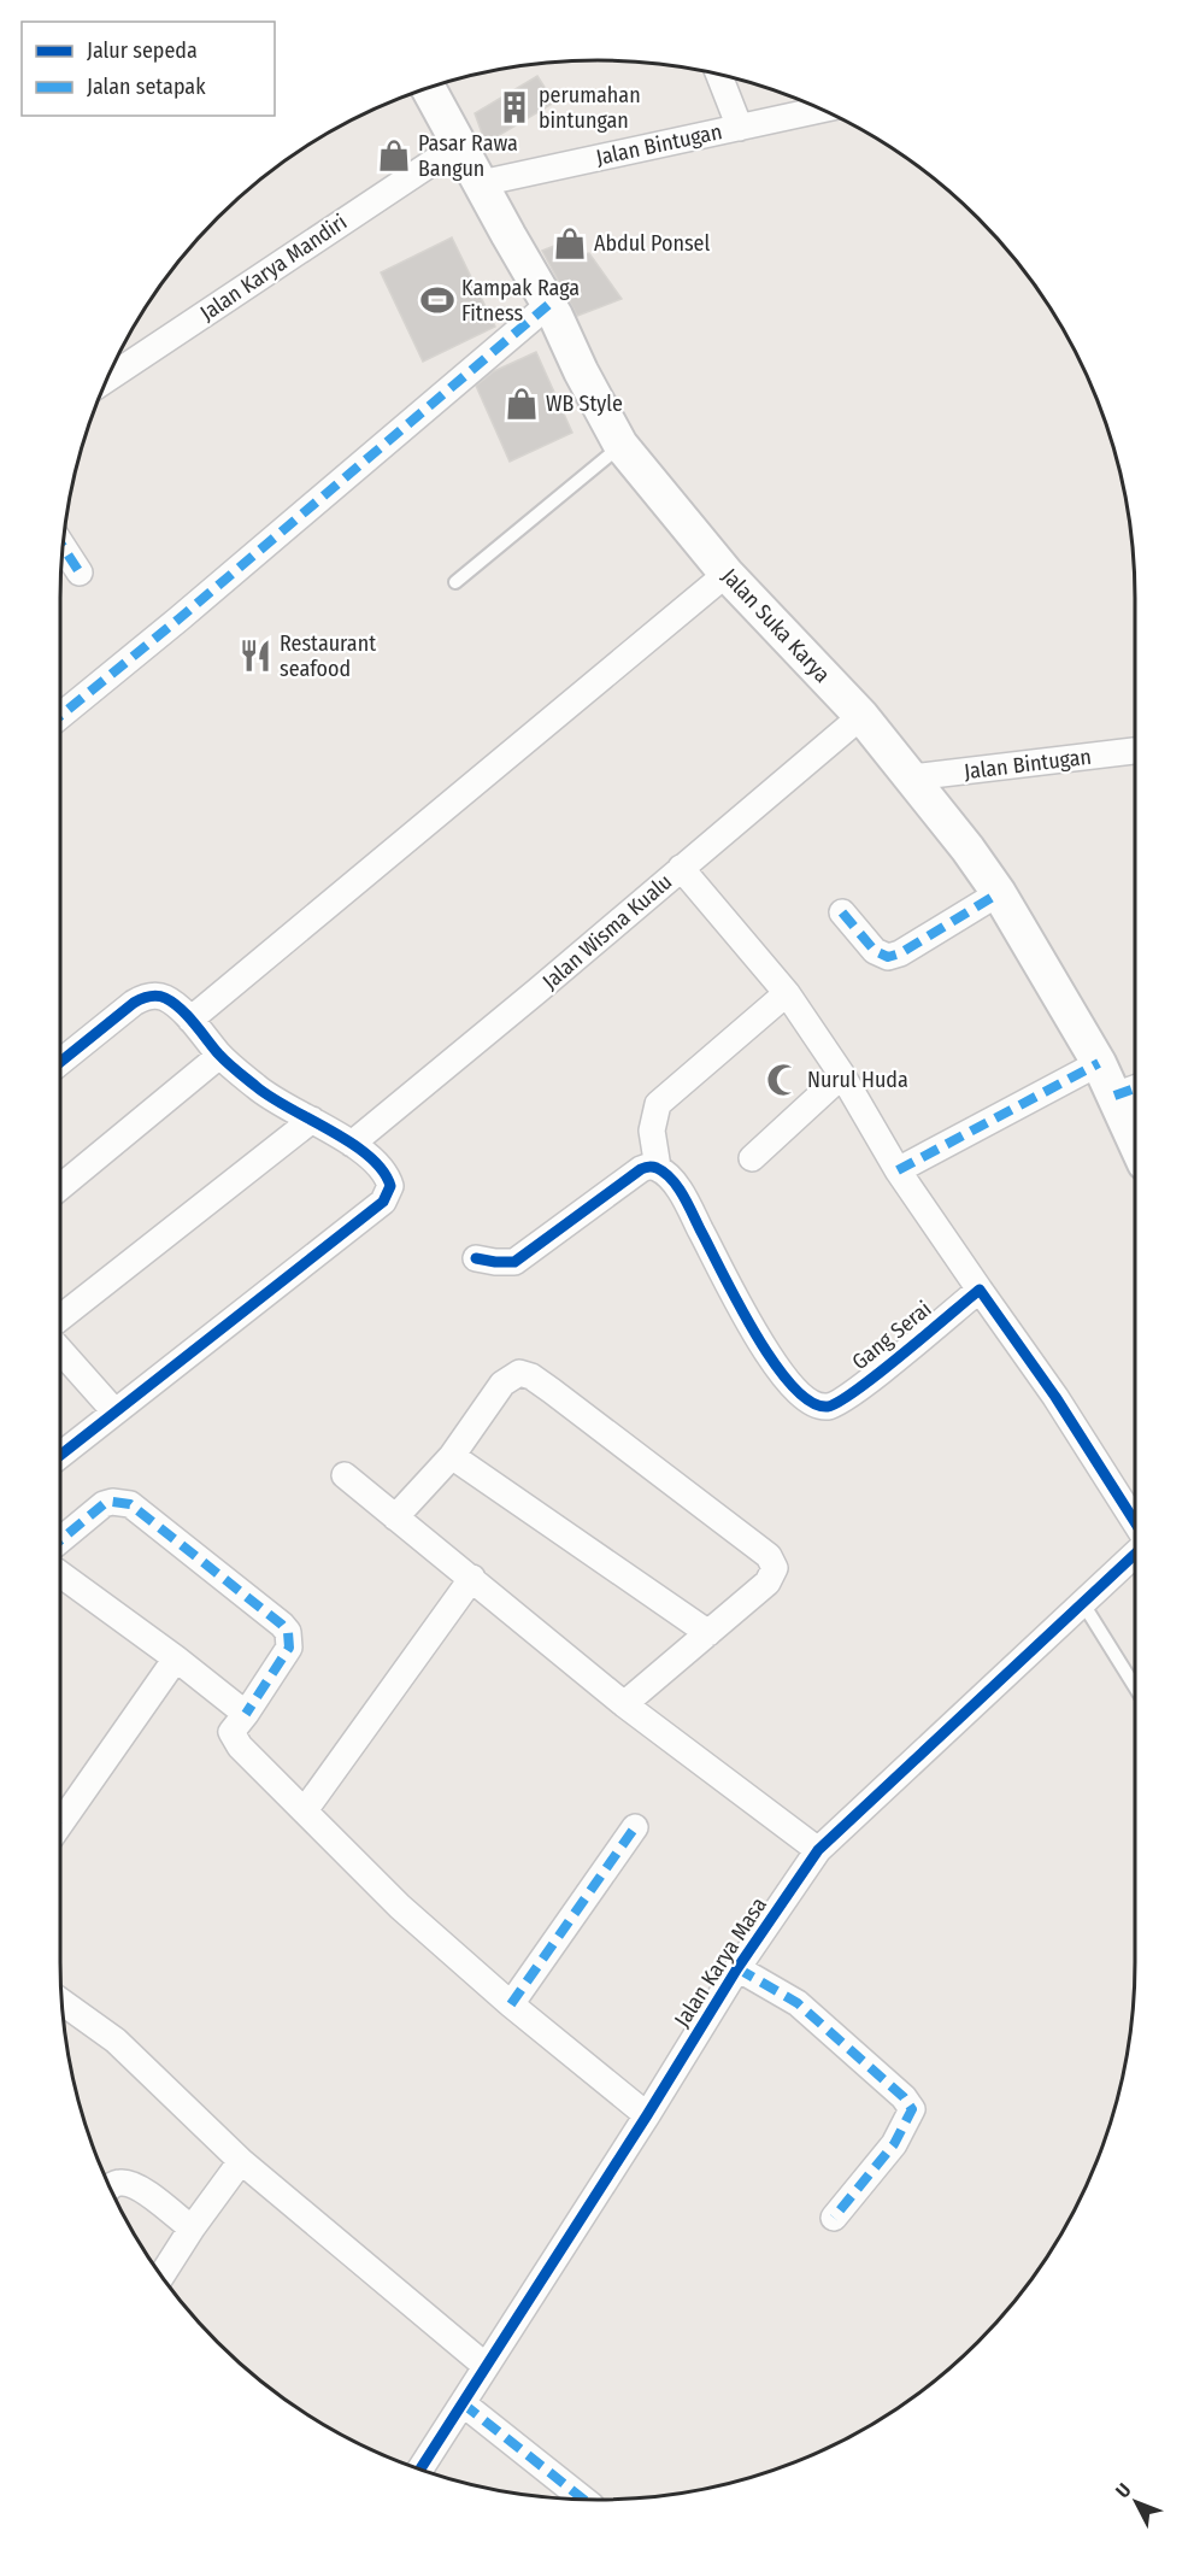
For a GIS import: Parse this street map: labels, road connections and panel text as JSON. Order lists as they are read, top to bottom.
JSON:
{
  "streets": {
    "main road": ["Jalan Suka Karya"],
    "street": [
      "Jalan Bintugan",
      "Jalan Karya Mandiri",
      "Jalan Wisma Kualu",
      "Gang Serai",
      "Jalan Karya Masa"
    ]
  },
  "crossings": [
    ["Jalan Bintugan", "Jalan Suka Karya"],
    ["Jalan Karya Mandiri", "Jalan Suka Karya"],
    ["Jalan Suka Karya", "Jalan Wisma Kualu"]
  ],
  "places": {
    "building": ["perumahan bintungan"],
    "shop": ["Pasar Rawa Bangun", "Abdul Ponsel", "WB Style"],
    "sports": ["Kampak Raga Fitness"],
    "restaurant": ["Restaurant seafood"],
    "mosque": ["Nurul Huda"]
  },
  "legend": ["Jalur sepeda", "Jalan setapak"],
  "north": "top left"
}
